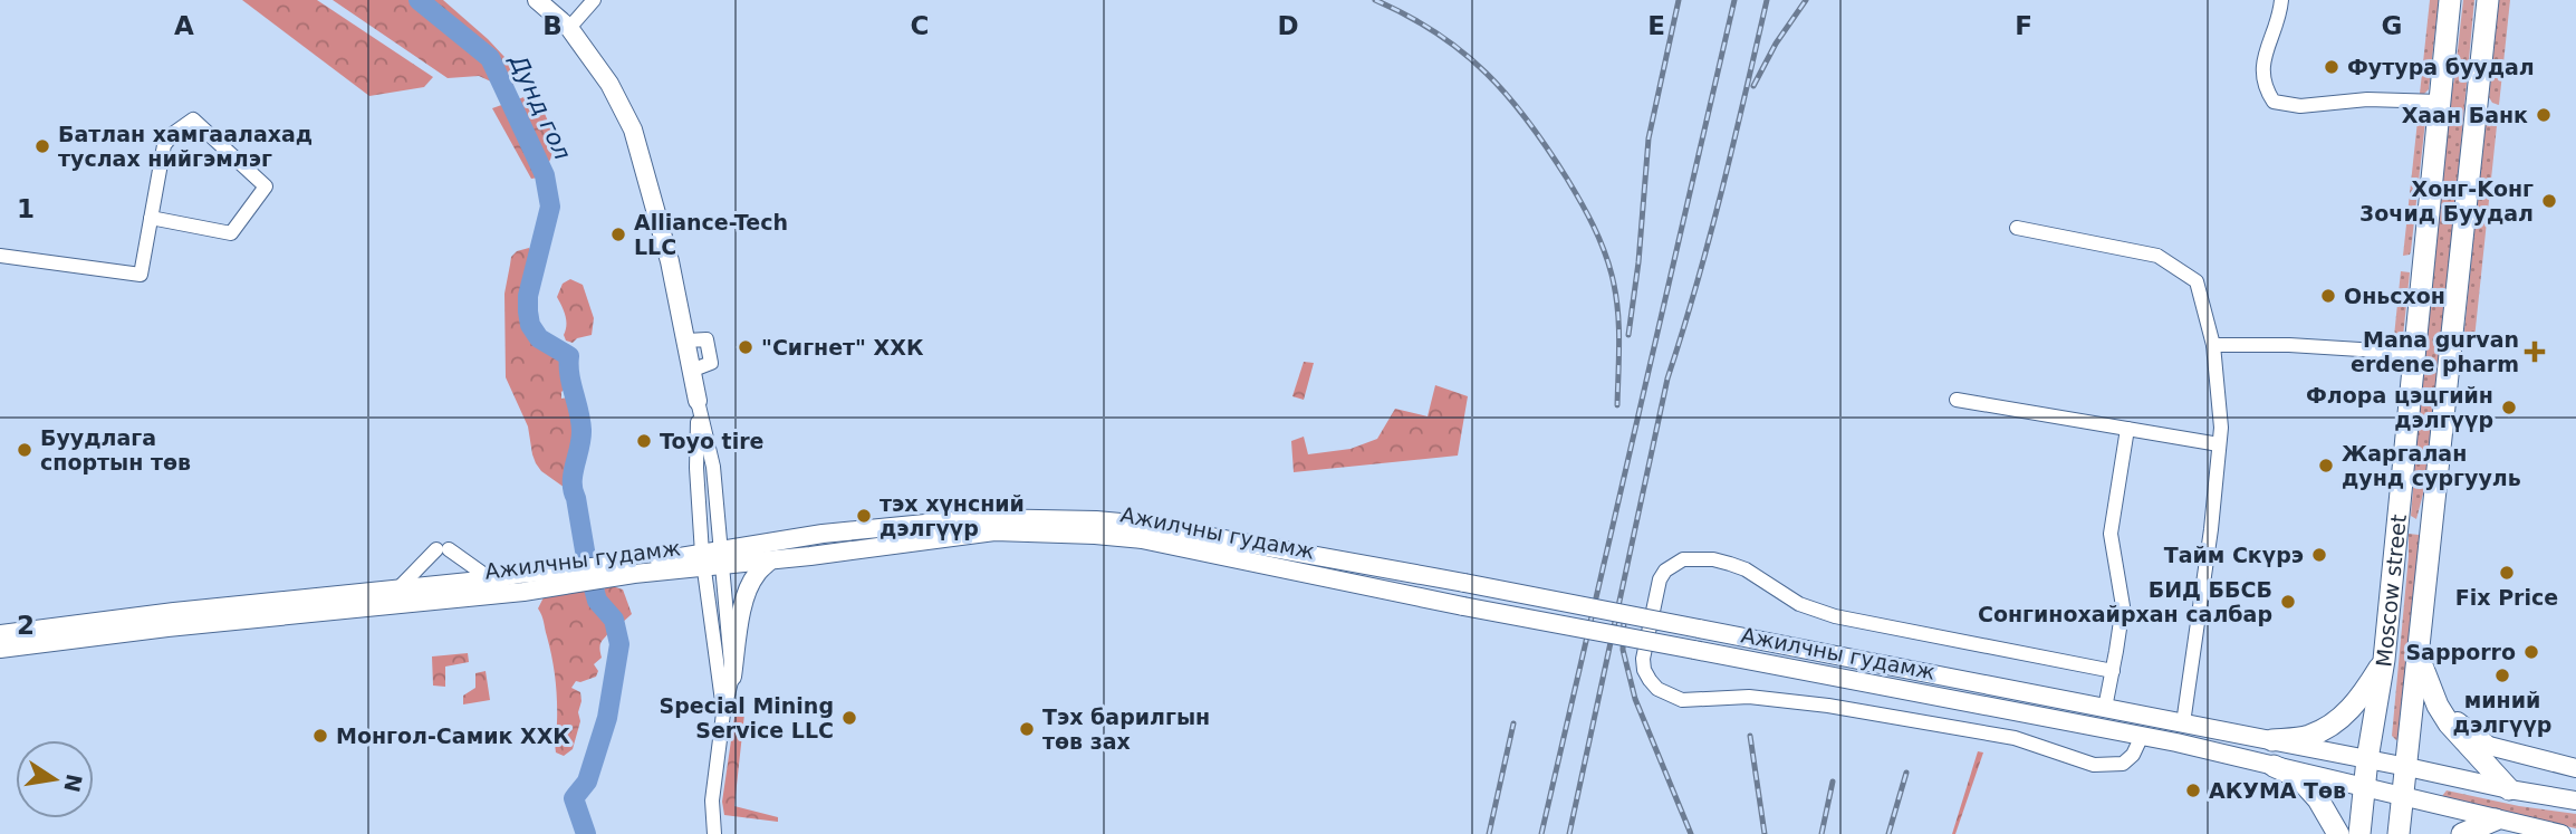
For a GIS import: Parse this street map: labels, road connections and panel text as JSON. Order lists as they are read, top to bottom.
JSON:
{
  "streets": {
    "highway": ["Moscow street"],
    "main road": ["Ажилчны гудамж"]
  },
  "crossings": [
    ["Ажилчны гудамж", "Moscow street"]
  ],
  "water": ["Дунд гол"],
  "places": {
    "other": [
      "Футура буудал",
      "Хаан Банк",
      "Батлан хамгаалахад туслах нийгэмлэг",
      "Хонг-Kонг 3очид Буудал",
      "Alliance-Tech LLC",
      "Оньсхон",
      "\"Сигнет\" ХХК",
      "Флора цэцгийн дэлгүүр",
      "Toyo tire",
      "Буудлага спортын төв",
      "Жаргалан дунд сургууль",
      "тэх хүнсний дэлгүүр",
      "Тайм Скүрэ",
      "Fix Price",
      "БИД ББСБ Сонгинохайрхан салбар",
      "Sapporro",
      "миний дэлгүүр",
      "Special Mining Service LLC",
      "Тэх барилгын төв зах",
      "Монгол-Самик ХХК",
      "АКУМА Төв"
    ],
    "health": ["Mana gurvan erdene pharm"]
  },
  "north": "right",
  "grid": {
    "columns": [
      "A",
      "B",
      "C",
      "D",
      "E",
      "F",
      "G"
    ],
    "rows": ["1", "2"]
  }
}
